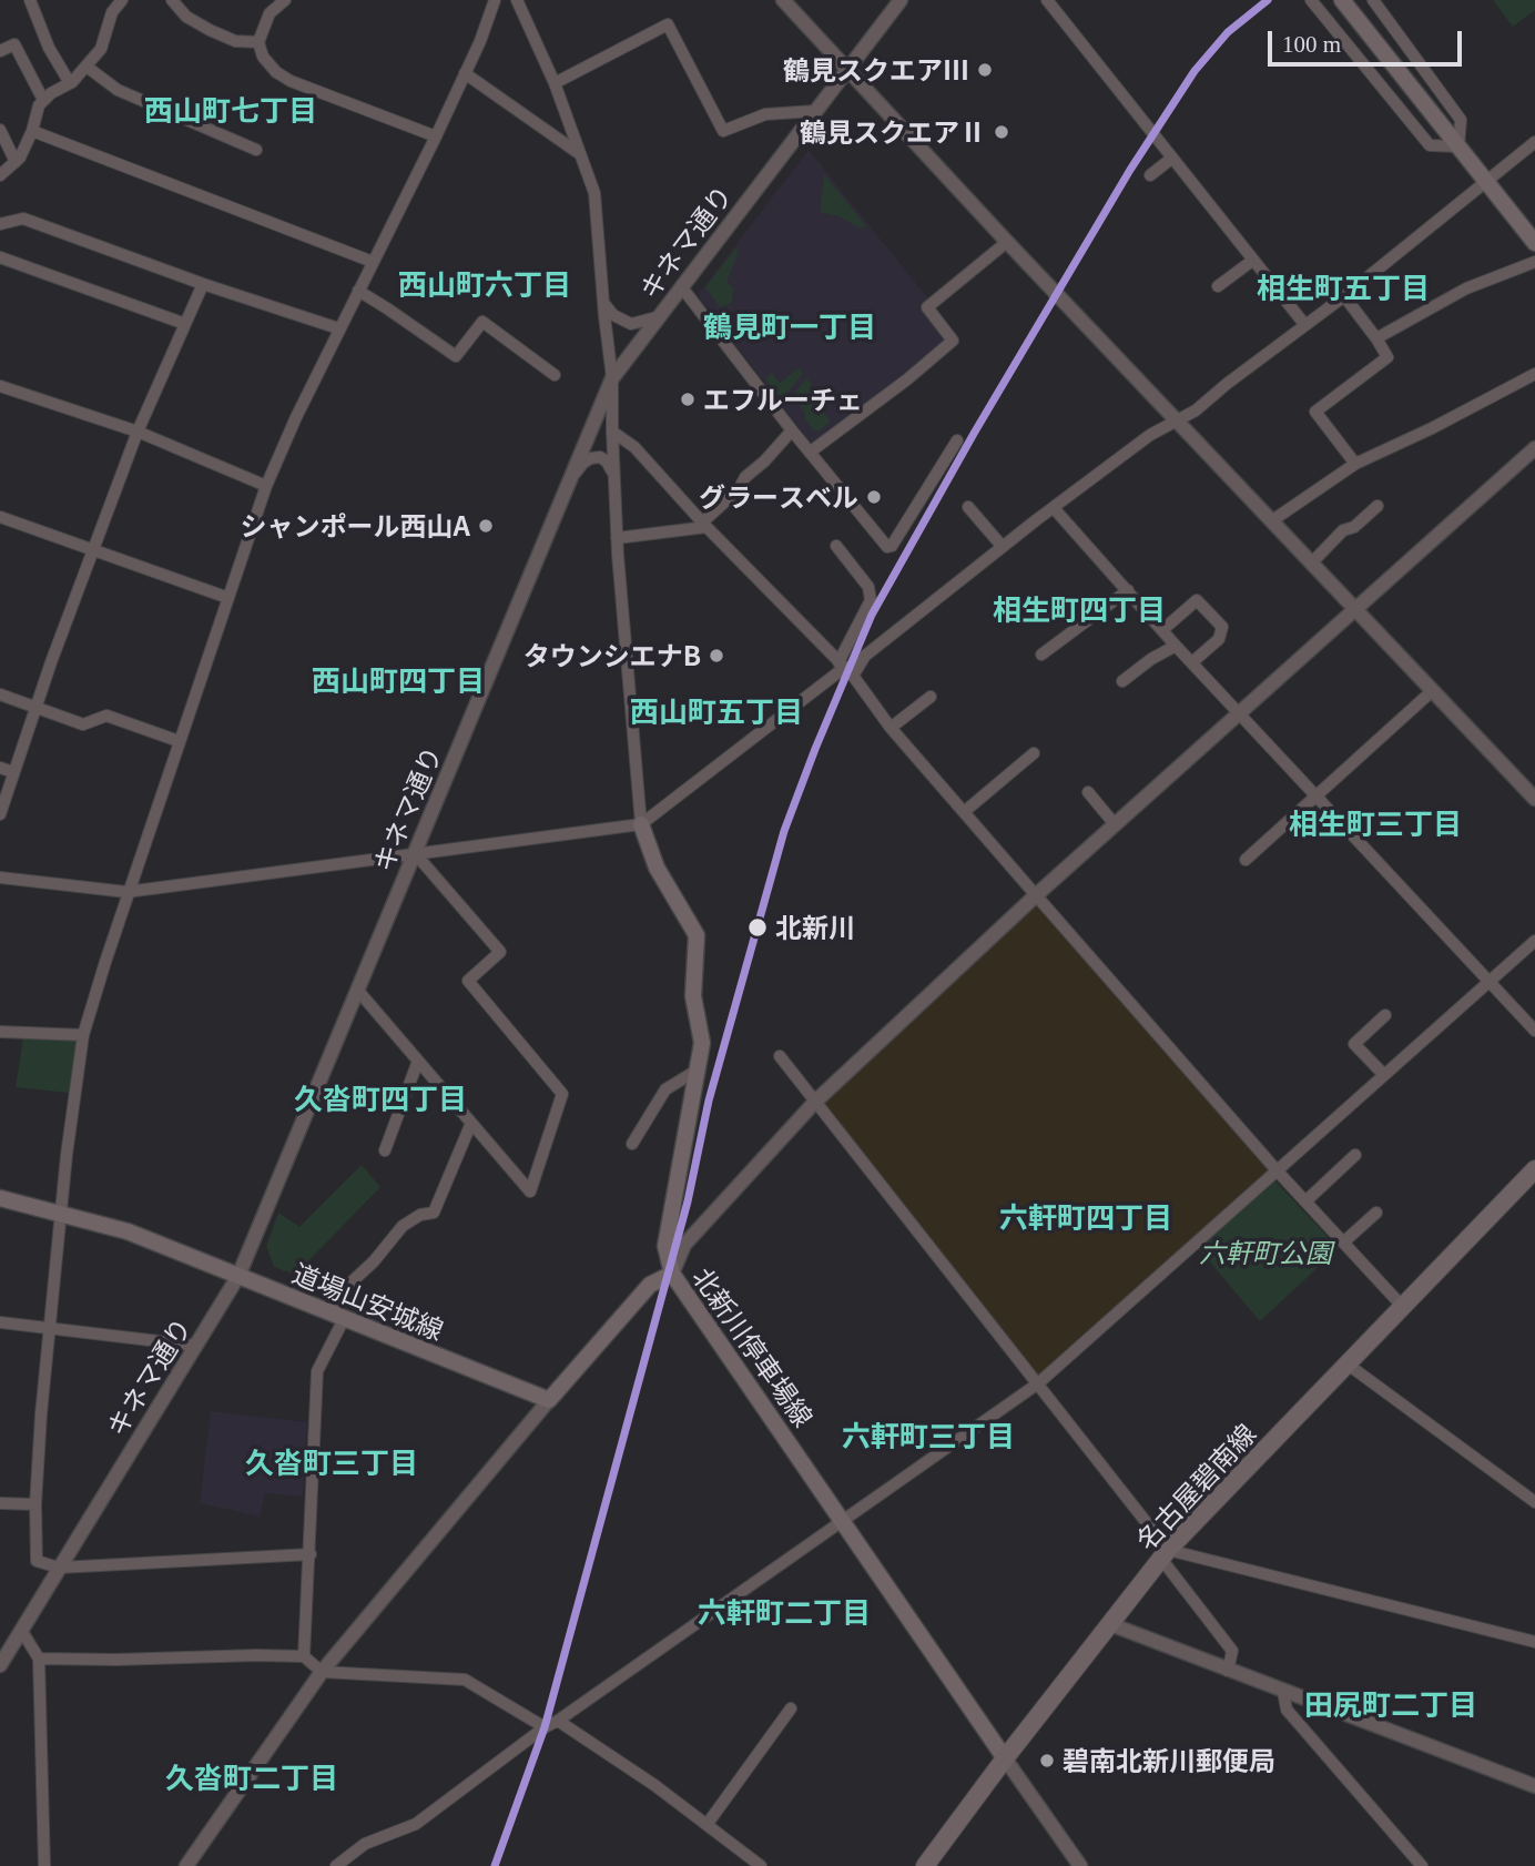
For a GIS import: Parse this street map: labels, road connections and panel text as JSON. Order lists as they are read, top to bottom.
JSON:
{
  "streets": {
    "main road": ["道場山安城線", "北新川停車場線", "名古屋碧南線"],
    "street": ["キネマ通り"]
  },
  "crossings": [
    ["キネマ通り", "道場山安城線"],
    ["北新川停車場線", "名古屋碧南線"]
  ],
  "districts": [
    "西山町七丁目",
    "西山町六丁目",
    "相生町五丁目",
    "鶴見町一丁目",
    "相生町四丁目",
    "西山町四丁目",
    "西山町五丁目",
    "相生町三丁目",
    "久沓町四丁目",
    "六軒町四丁目",
    "六軒町三丁目",
    "久沓町三丁目",
    "六軒町二丁目",
    "田尻町二丁目",
    "久沓町二丁目"
  ],
  "parks": ["六軒町公園"],
  "places": [
    "鶴見スクエアⅢ",
    "鶴見スクエアⅡ",
    "エフルーチェ",
    "グラースベル",
    "シャンポール西山A",
    "タウンシエナB",
    "北新川",
    "碧南北新川郵便局"
  ],
  "scale_bar": "100 m"
}
